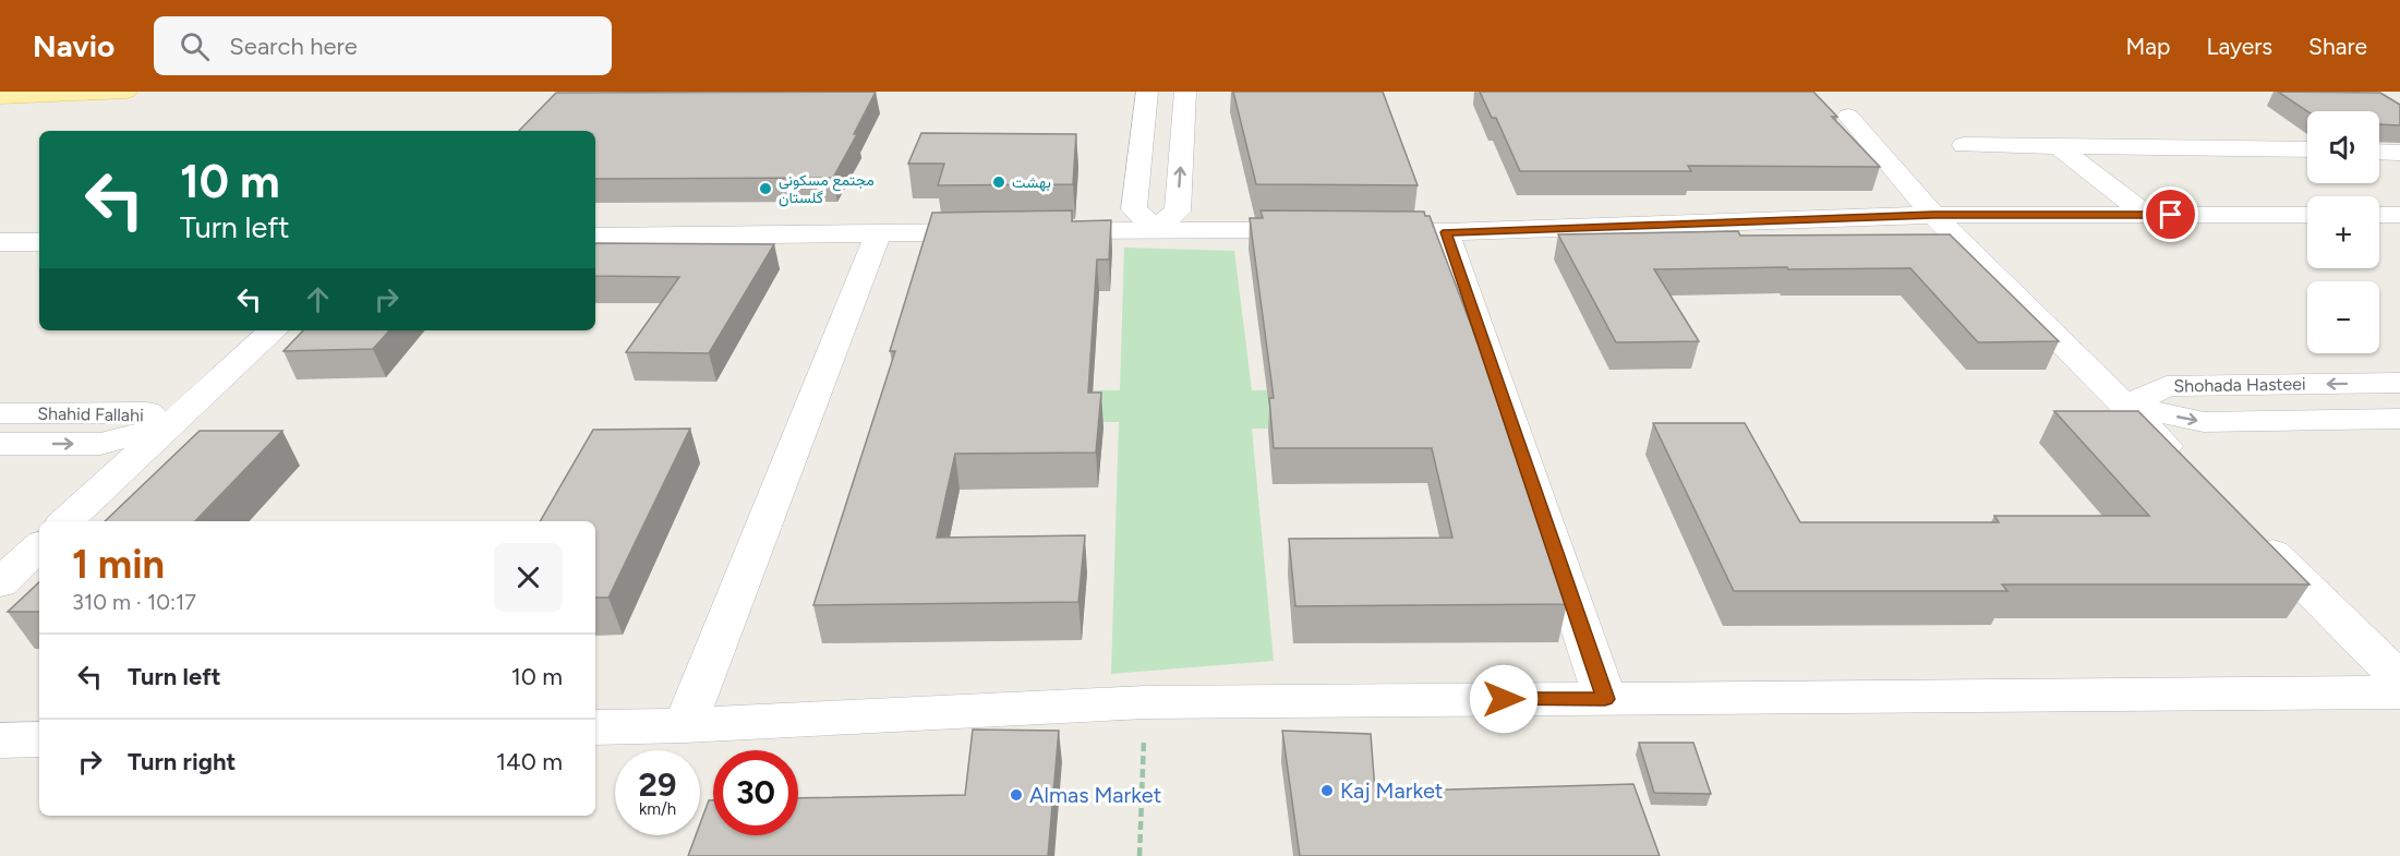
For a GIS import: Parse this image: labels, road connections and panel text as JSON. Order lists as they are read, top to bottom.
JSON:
{
  "streets": {
    "street": ["Shohada Hasteei", "Shahid Fallahi"]
  },
  "places": [
    "بهشت",
    "مجتمع مسکونی گلستان",
    "Kaj Market",
    "Almas Market"
  ],
  "page": {
    "header": "Navio",
    "search": "Search here",
    "nav": ["Map", "Layers", "Share"],
    "map_buttons": ["+", "−"],
    "turn": ["10 m", "Turn left"],
    "heading": ["1 min", "310 m · 10:17"],
    "list": [
      {
        "name": "Turn left",
        "value": "10 m"
      },
      {
        "name": "Turn right",
        "value": "140 m"
      }
    ],
    "speed": "29 km/h",
    "limit": "30"
  }
}
